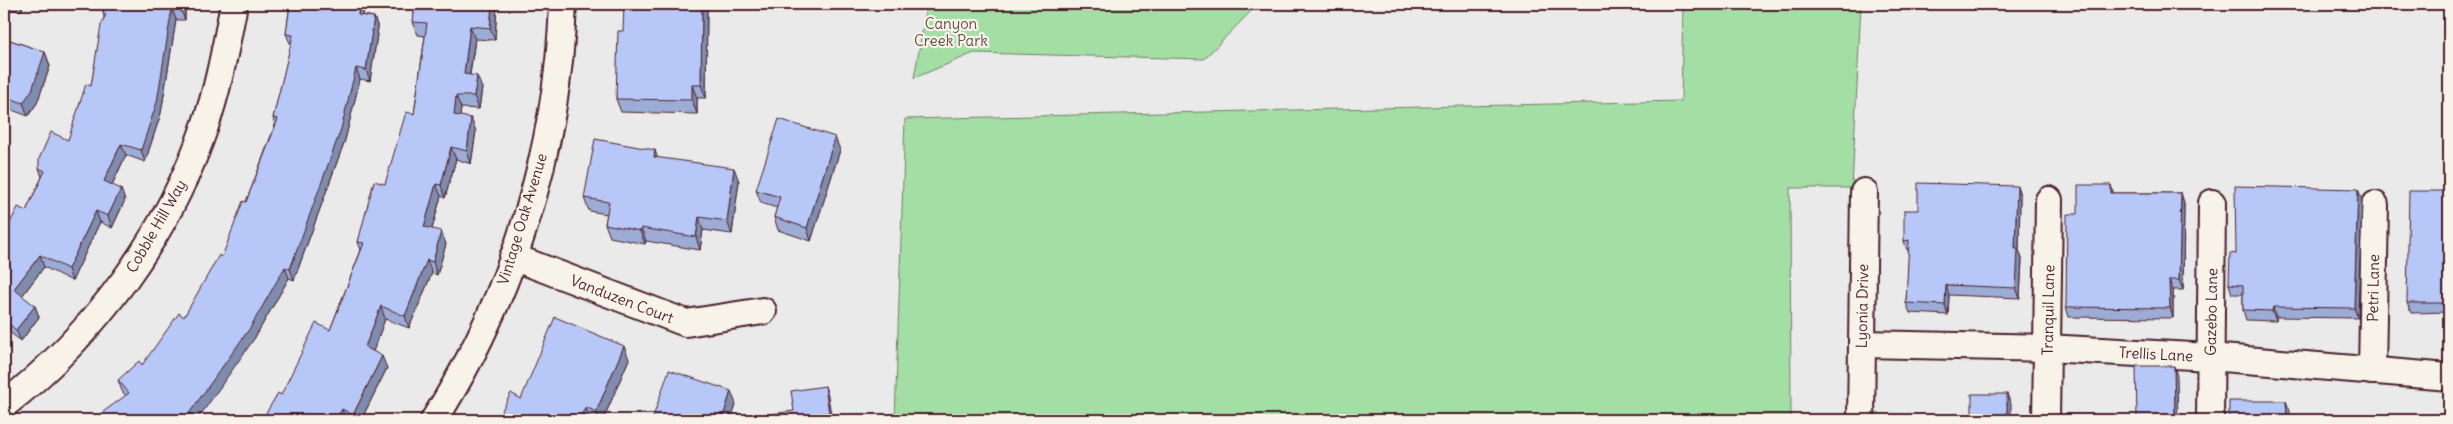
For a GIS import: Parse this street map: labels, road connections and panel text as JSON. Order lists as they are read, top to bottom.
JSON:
{
  "streets": {
    "street": [
      "Vintage Oak Avenue",
      "Cobble Hill Way",
      "Petri Lane",
      "Vanduzen Court",
      "Lyonia Drive",
      "Tranquil Lane",
      "Gazebo Lane",
      "Trellis Lane"
    ]
  },
  "crossings": [
    ["Vintage Oak Avenue", "Vanduzen Court"],
    ["Petri Lane", "Trellis Lane"],
    ["Lyonia Drive", "Trellis Lane"],
    ["Tranquil Lane", "Trellis Lane"],
    ["Gazebo Lane", "Trellis Lane"]
  ],
  "parks": ["Canyon Creek Park"]
}
